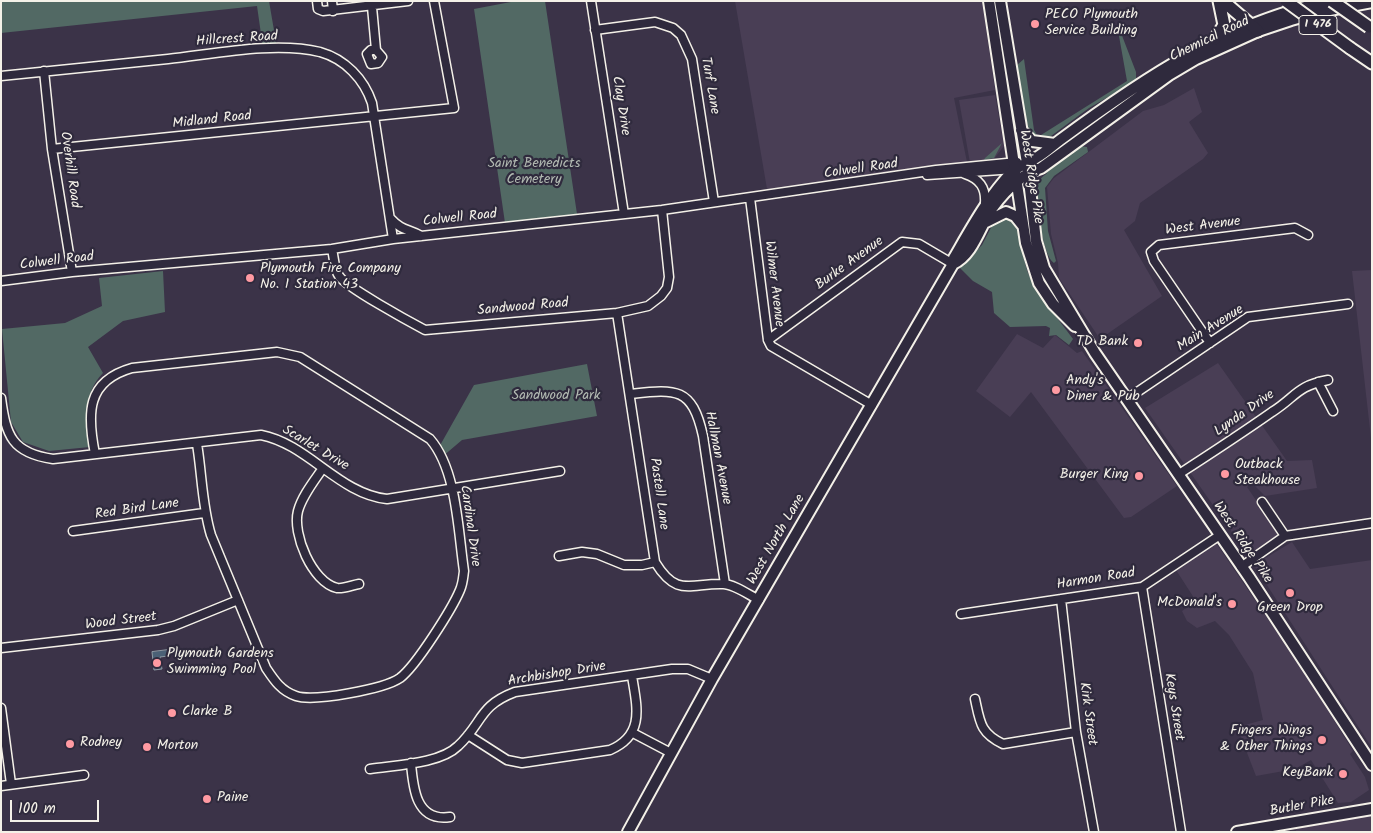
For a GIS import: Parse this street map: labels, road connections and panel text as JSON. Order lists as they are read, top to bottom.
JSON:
{
  "streets": {
    "highway": ["I 476"],
    "main road": [
      "Chemical Road",
      "West Ridge Pike",
      "West North Lane",
      "Butler Pike"
    ],
    "street": [
      "Hillcrest Road",
      "Turf Lane",
      "Clay Drive",
      "Midland Road",
      "Overhill Road",
      "Colwell Road",
      "West Avenue",
      "Burke Avenue",
      "Wilmer Avenue",
      "Sandwood Road",
      "Main Avenue",
      "Lynda Drive",
      "Scarlet Drive",
      "Hallman Avenue",
      "Pastell Lane",
      "Red Bird Lane",
      "Cardinal Drive",
      "Harmon Road",
      "Wood Street",
      "Archbishop Drive",
      "Keys Street",
      "Kirk Street"
    ]
  },
  "crossings": [
    ["I 476", "Chemical Road"],
    ["Hillcrest Road", "Midland Road"],
    ["Hillcrest Road", "Overhill Road"],
    ["Hillcrest Road", "Colwell Road"],
    ["Chemical Road", "West Ridge Pike"],
    ["Chemical Road", "West North Lane"],
    ["Turf Lane", "Clay Drive"],
    ["Turf Lane", "Colwell Road"],
    ["Clay Drive", "Colwell Road"],
    ["Midland Road", "Overhill Road"],
    ["Overhill Road", "Colwell Road"],
    ["Colwell Road", "West Ridge Pike"],
    ["Colwell Road", "Wilmer Avenue"],
    ["Colwell Road", "Sandwood Road"],
    ["Colwell Road", "West North Lane"],
    ["West Ridge Pike", "Main Avenue"],
    ["West Ridge Pike", "Lynda Drive"],
    ["West Ridge Pike", "West North Lane"],
    ["West Ridge Pike", "Harmon Road"],
    ["West Avenue", "Main Avenue"],
    ["Burke Avenue", "Wilmer Avenue"],
    ["Burke Avenue", "West North Lane"],
    ["Wilmer Avenue", "West North Lane"],
    ["Sandwood Road", "Pastell Lane"],
    ["Scarlet Drive", "Cardinal Drive"],
    ["Hallman Avenue", "Pastell Lane"],
    ["Red Bird Lane", "Cardinal Drive"],
    ["Cardinal Drive", "Wood Street"],
    ["West North Lane", "Archbishop Drive"],
    ["Harmon Road", "Keys Street"],
    ["Harmon Road", "Kirk Street"]
  ],
  "parks": ["Saint Benedicts Cemetery", "Sandwood Park"],
  "places": [
    "PECO Plymouth Service Building",
    "Plymouth Fire Company No. 1 Station 43",
    "TD Bank",
    "Andy's Diner & Pub",
    "Outback Steakhouse",
    "Burger King",
    "Green Drop",
    "McDonald's",
    "Plymouth Gardens Swimming Pool",
    "Clarke B",
    "Fingers Wings & Other Things",
    "Rodney",
    "Morton",
    "KeyBank",
    "Paine"
  ],
  "scale_bar": "100 m"
}
